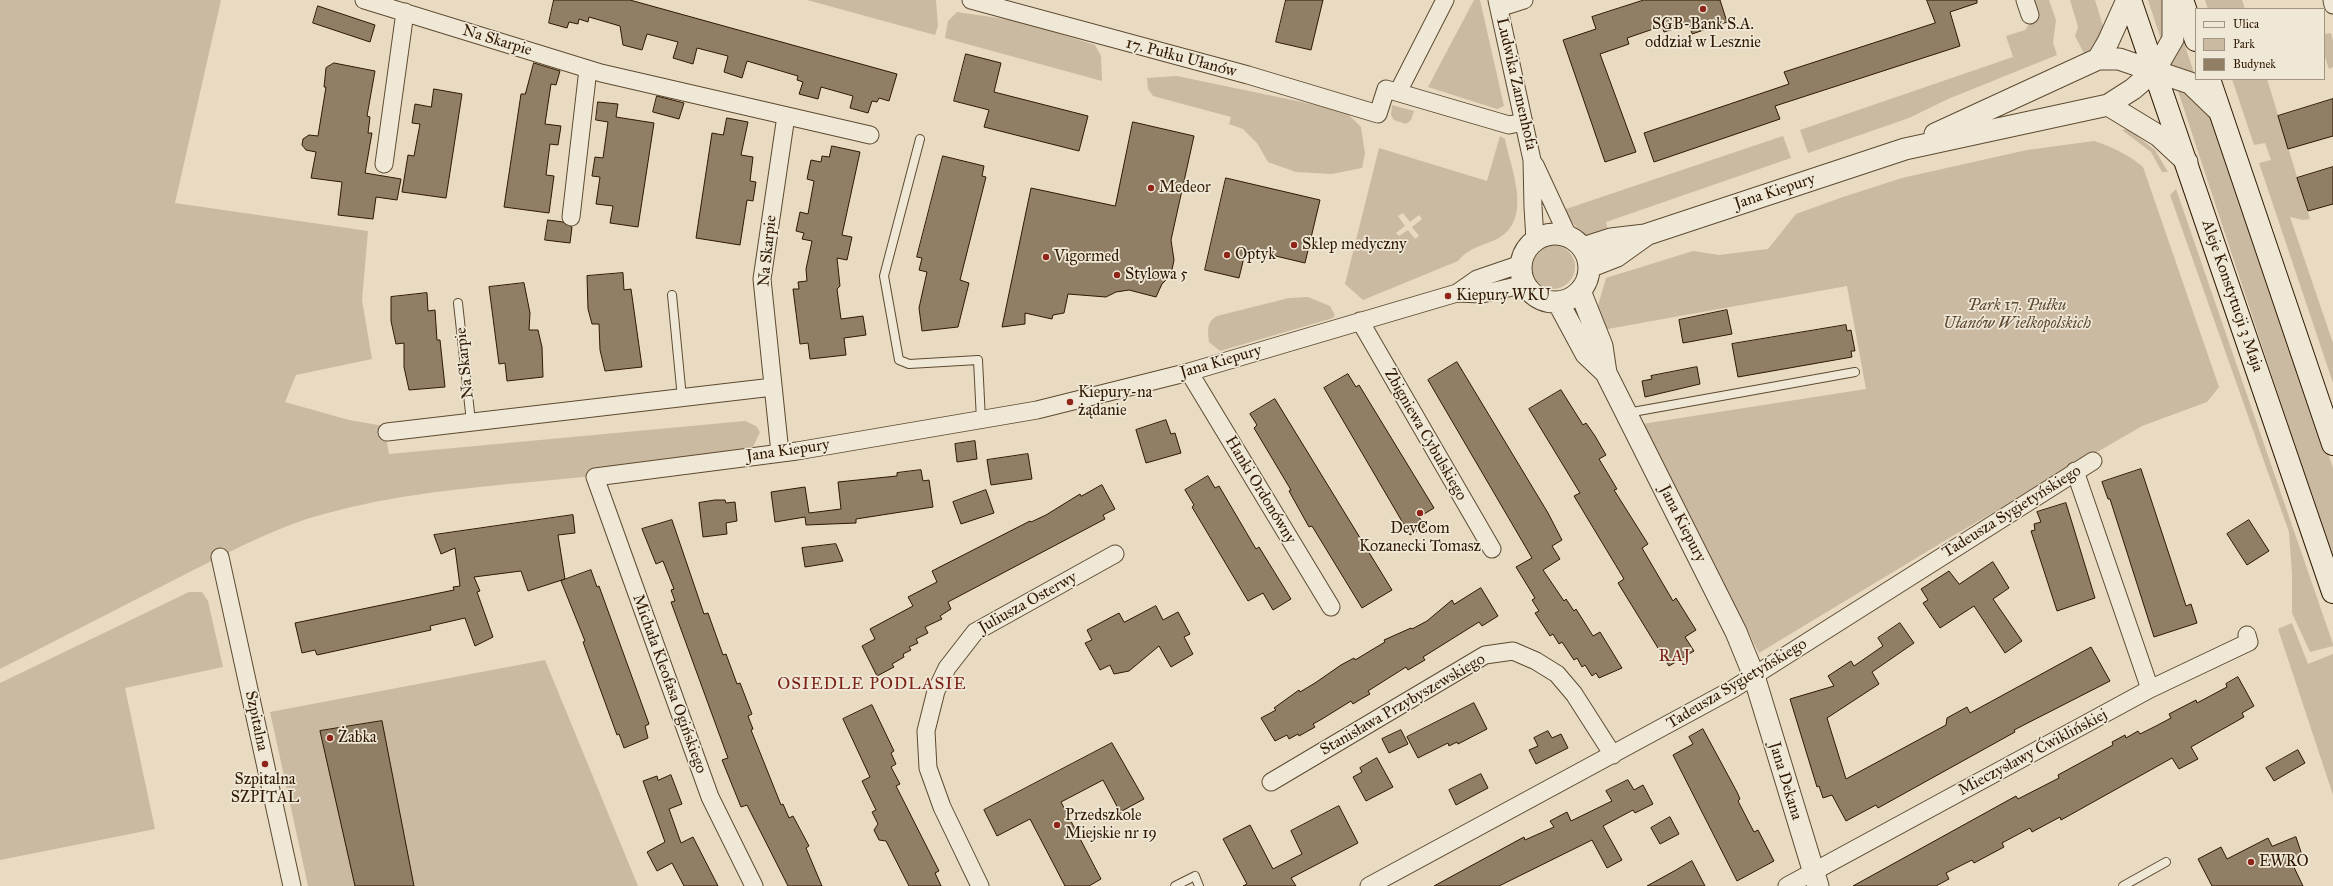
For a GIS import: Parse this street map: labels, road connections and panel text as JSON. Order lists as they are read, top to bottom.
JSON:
{
  "streets": {
    "main road": ["Aleje Konstytucji 3 Maja"],
    "street": [
      "Na Skarpie",
      "17. Pułku Ułanów",
      "Ludwika Zamenhofa",
      "Jana Kiepury",
      "Zbigniewa Cybulskiego",
      "Hanki Ordonówny",
      "Tadeusza Sygietyńskiego",
      "Juliusza Osterwy",
      "Michała Kleofasa Ogińskiego",
      "Stanisława Przybyszewskiego",
      "Szpitalna",
      "Mieczysławy Ćwiklińskiej",
      "Jana Dekana"
    ]
  },
  "crossings": [
    ["Na Skarpie", "Jana Kiepury"],
    ["Ludwika Zamenhofa", "Jana Kiepury"],
    ["Jana Kiepury", "Aleje Konstytucji 3 Maja"],
    ["Jana Kiepury", "Zbigniewa Cybulskiego"],
    ["Jana Kiepury", "Hanki Ordonówny"],
    ["Jana Kiepury", "Tadeusza Sygietyńskiego"],
    ["Jana Kiepury", "Michała Kleofasa Ogińskiego"],
    ["Jana Kiepury", "Jana Dekana"],
    ["Tadeusza Sygietyńskiego", "Stanisława Przybyszewskiego"],
    ["Tadeusza Sygietyńskiego", "Jana Dekana"],
    ["Mieczysławy Ćwiklińskiej", "Jana Dekana"]
  ],
  "districts": ["RAJ", "OSIEDLE PODLASIE"],
  "parks": ["Park 17. Pułku Ułanów Wielkopolskich"],
  "places": [
    "SGB-Bank S.A. oddział w Lesznie",
    "Medeor",
    "Sklep medyczny",
    "Optyk",
    "Vigormed",
    "Stylowa 5",
    "Kiepury WKU",
    "Kiepury-na żądanie",
    "DevCom Kozanecki Tomasz",
    "Żabka",
    "Szpitalna SZPITAL",
    "Przedszkole Miejskie nr 19",
    "EWRO"
  ],
  "legend": ["Ulica", "Park", "Budynek"]
}
